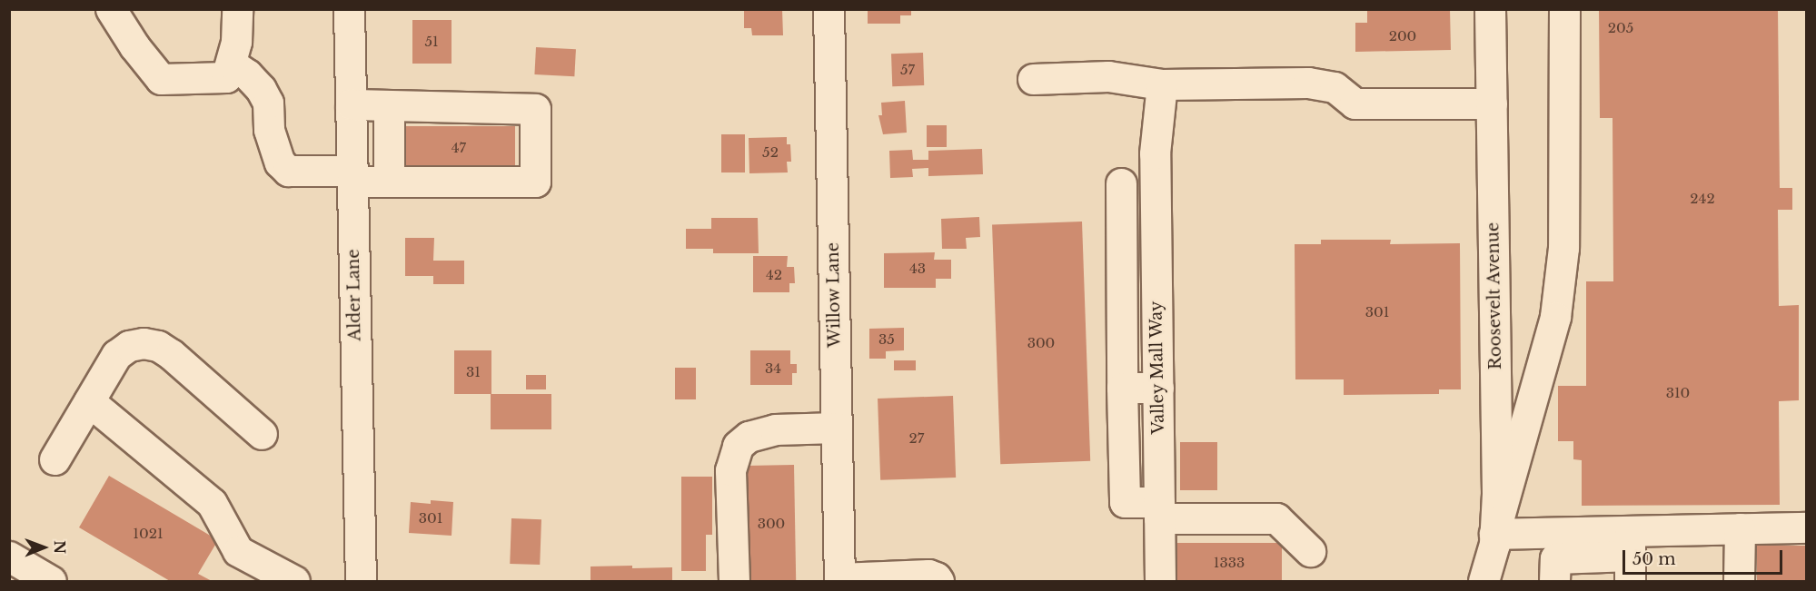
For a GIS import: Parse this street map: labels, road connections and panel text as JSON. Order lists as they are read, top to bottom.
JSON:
{
  "streets": {
    "street": [
      "Alder Lane",
      "Willow Lane",
      "Roosevelt Avenue",
      "Valley Mall Way"
    ]
  },
  "house_numbers": [
    "205",
    "200",
    "51",
    "57",
    "47",
    "52",
    "242",
    "43",
    "42",
    "301",
    "35",
    "300",
    "34",
    "31",
    "310",
    "27",
    "301",
    "300",
    "1021",
    "1333"
  ],
  "scale_bar": "50 m",
  "north": "right"
}
